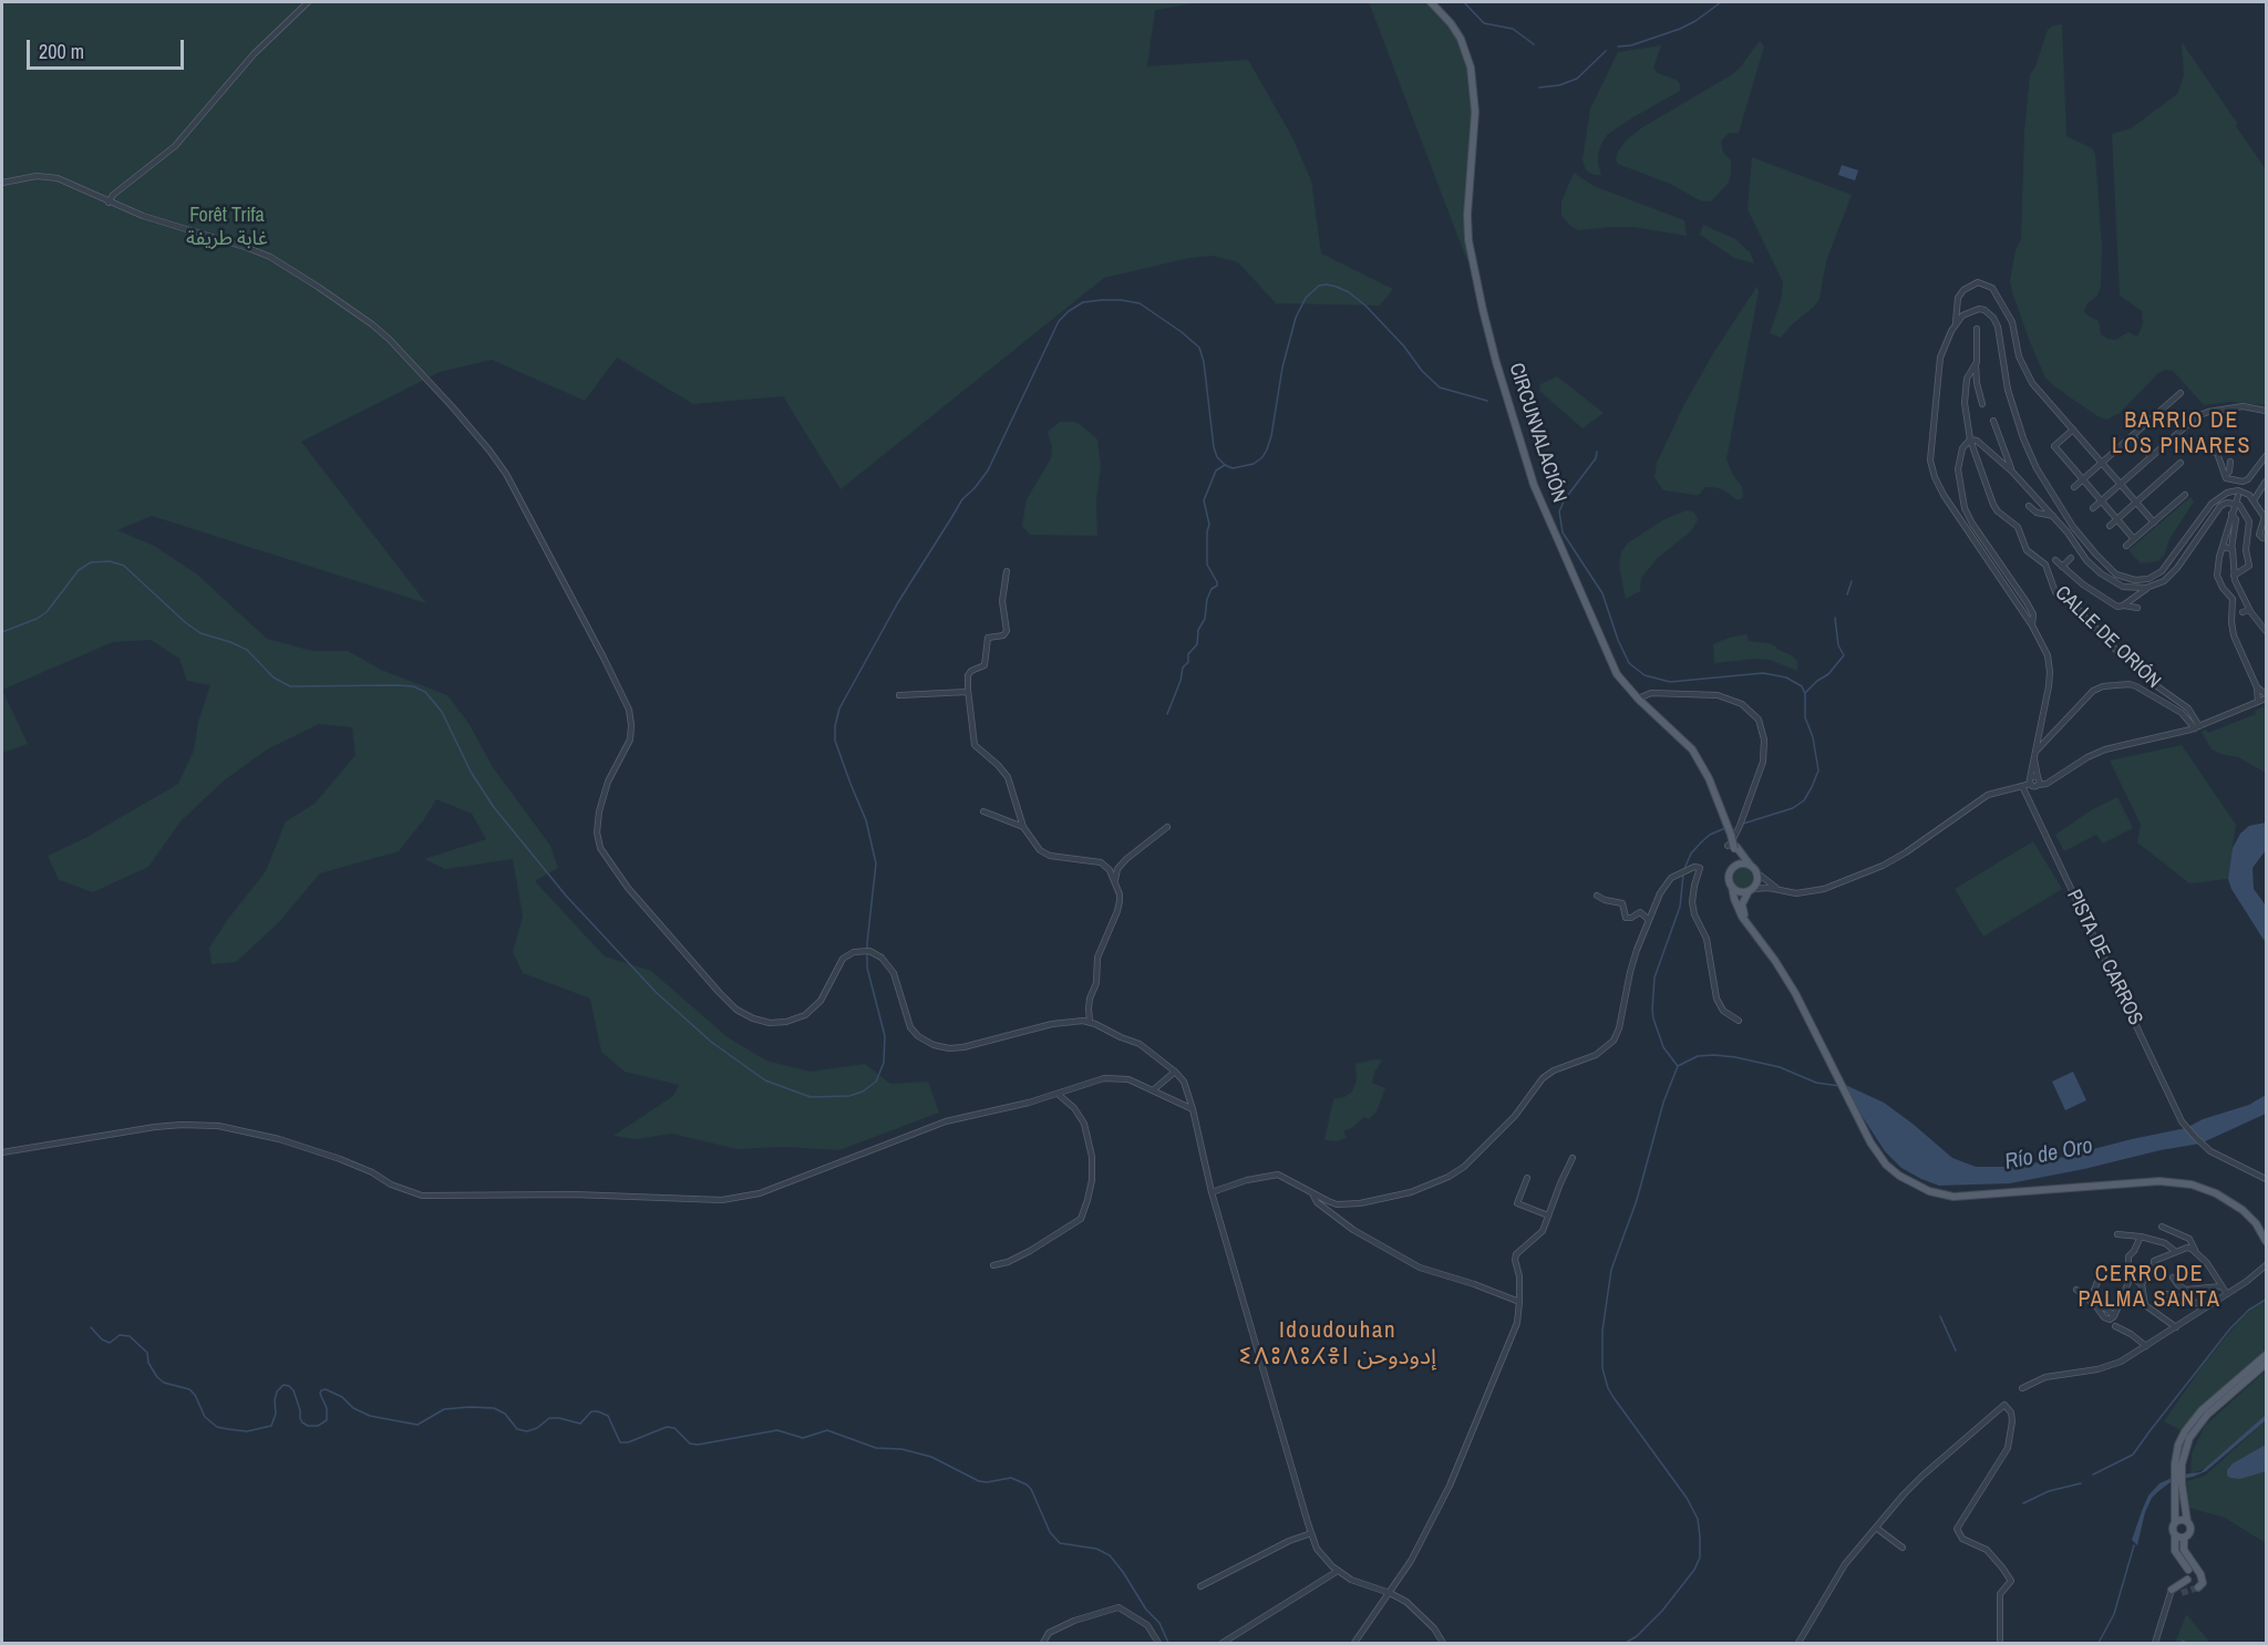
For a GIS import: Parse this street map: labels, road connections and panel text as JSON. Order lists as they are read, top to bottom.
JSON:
{
  "streets": {
    "main road": ["CIRCUNVALACIÓN"],
    "street": ["CALLE DE ORIÓN", "PISTA DE CARROS"]
  },
  "districts": ["BARRIO DE LOS PINARES", "CERRO DE PALMA SANTA", "Idoudouhan ⵉⴷⵓⴷⵓⵃⴻⵏ إدودوحن"],
  "water": ["Río de Oro"],
  "parks": ["Forêt Trifa غابة طريفة"],
  "scale_bar": "200 m"
}
